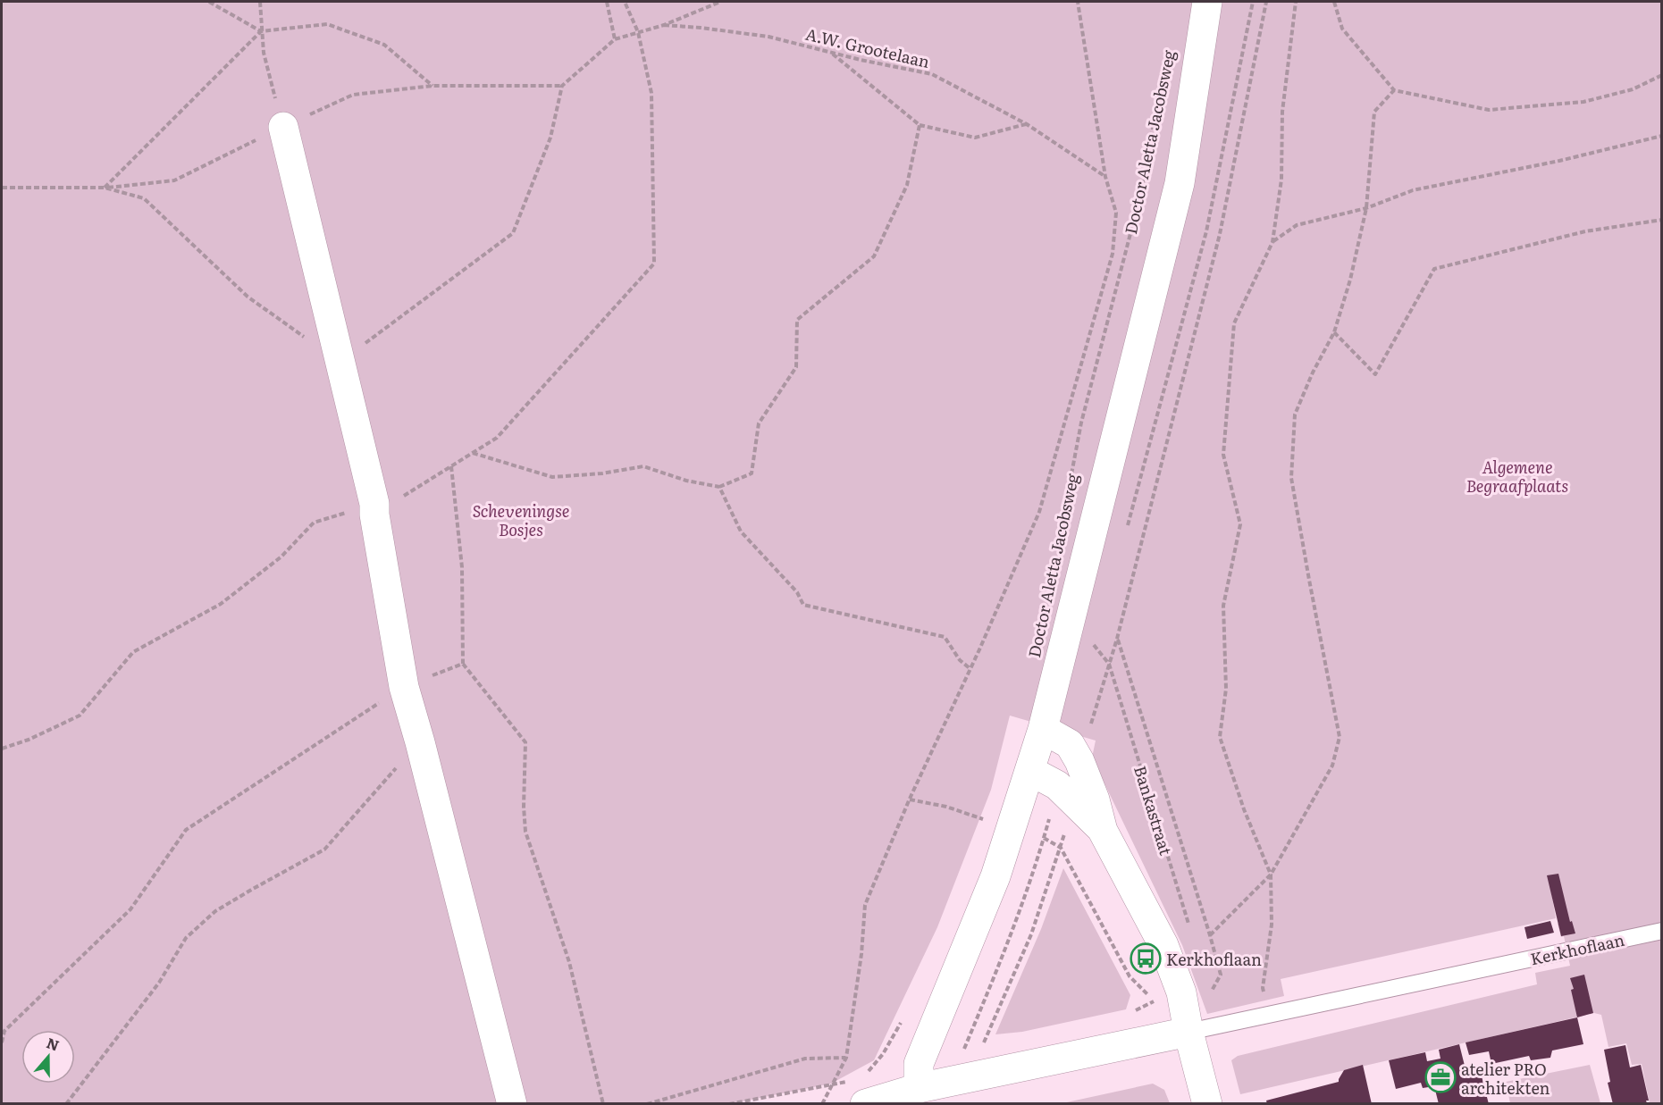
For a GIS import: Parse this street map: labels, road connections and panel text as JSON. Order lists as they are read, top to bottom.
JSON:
{
  "streets": {
    "street": ["Doctor Aletta Jacobsweg", "Kerkhoflaan"],
    "path": ["A.W. Grootelaan", "Bankastraat"]
  },
  "crossings": [
    ["Doctor Aletta Jacobsweg", "Bankastraat"],
    ["Doctor Aletta Jacobsweg", "Kerkhoflaan"]
  ],
  "parks": ["Algemene Begraafplaats", "Scheveningse Bosjes"],
  "places": {
    "bus stop": ["Kerkhoflaan"],
    "office": ["atelier PRO architekten"]
  },
  "north": "top"
}
